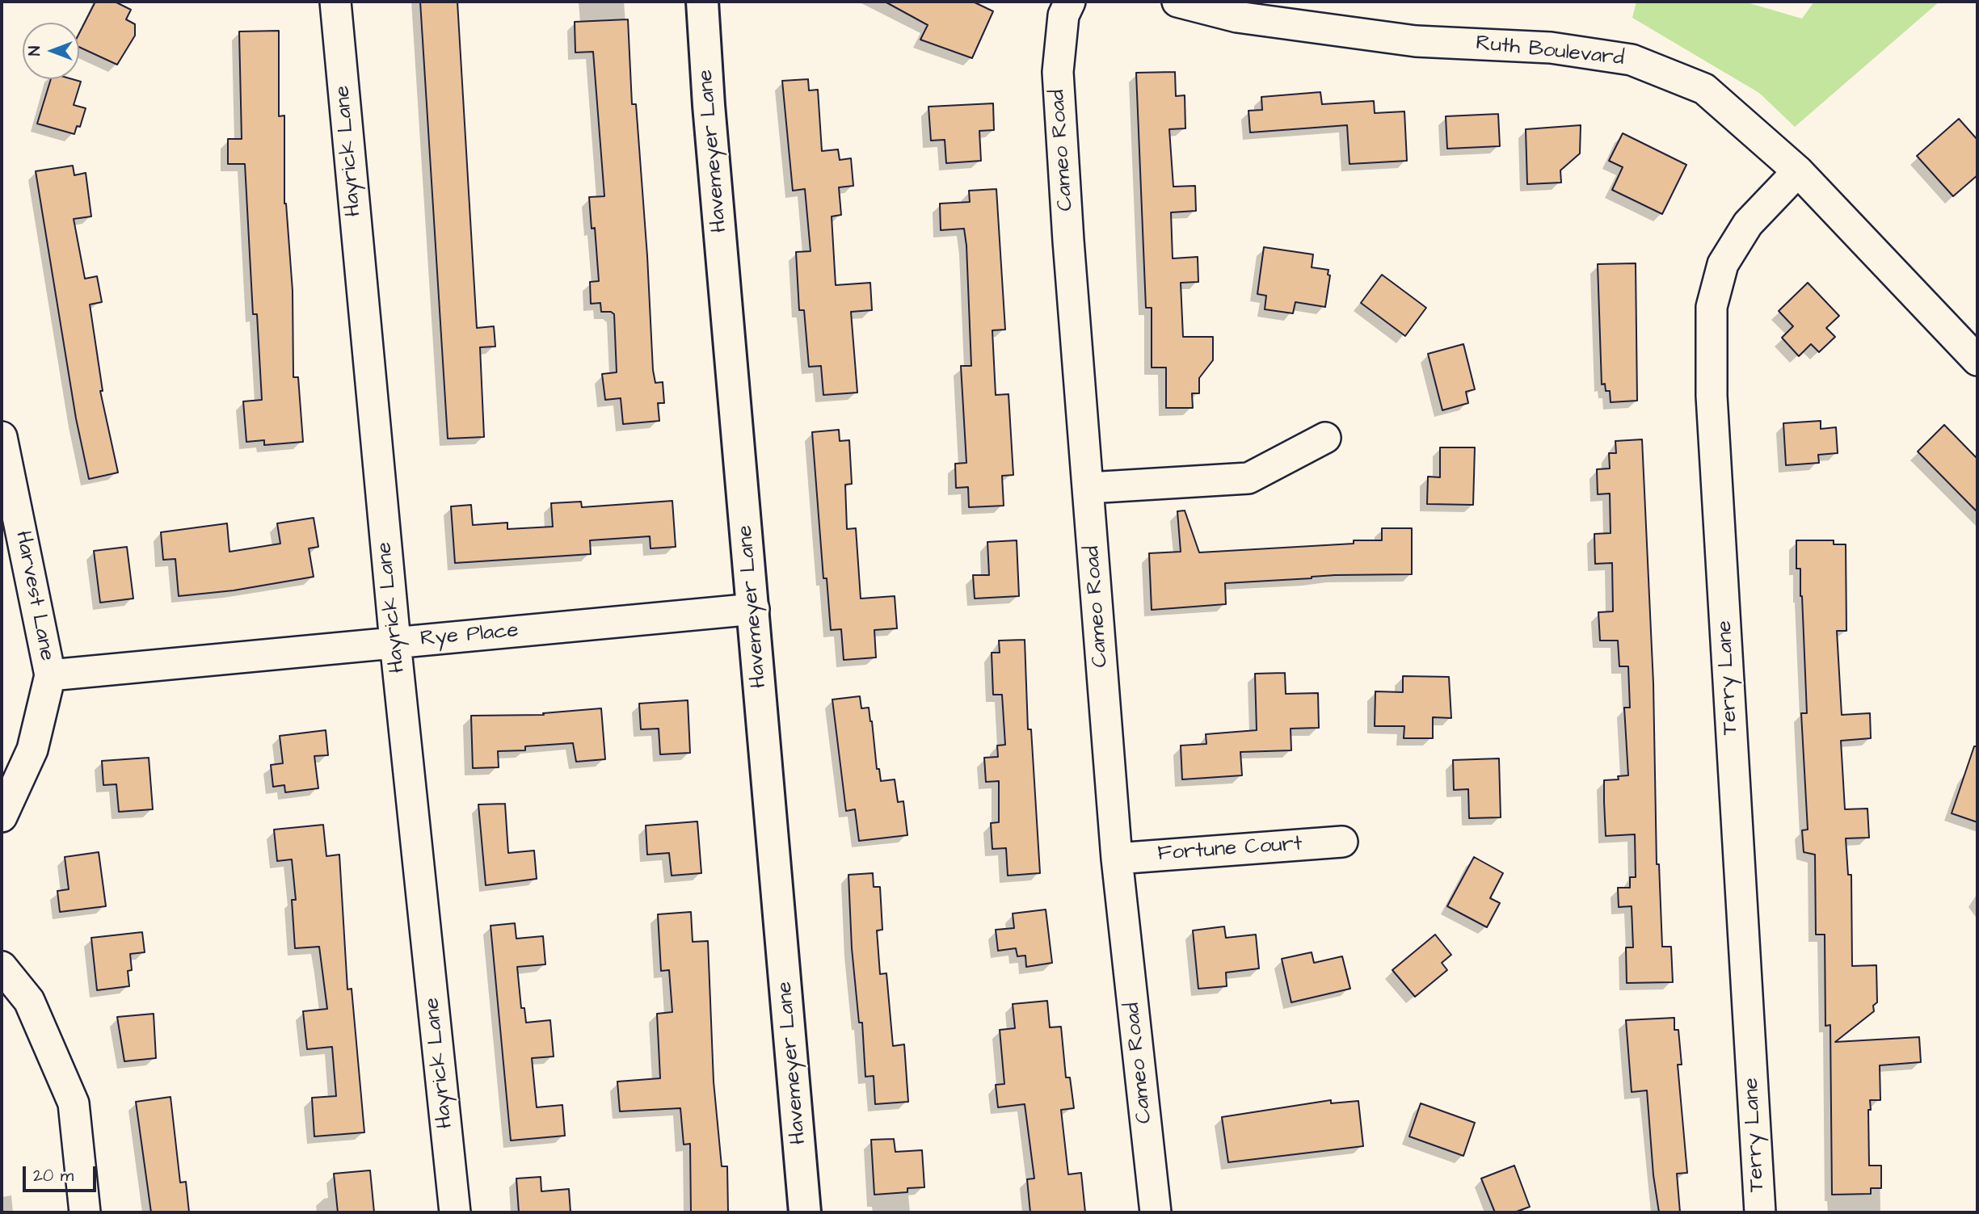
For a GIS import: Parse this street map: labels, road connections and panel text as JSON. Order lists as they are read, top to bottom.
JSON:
{
  "streets": {
    "street": [
      "Ruth Boulevard",
      "Cameo Road",
      "Hayrick Lane",
      "Havemeyer Lane",
      "Harvest Lane",
      "Rye Place",
      "Terry Lane",
      "Fortune Court"
    ]
  },
  "crossings": [
    ["Ruth Boulevard", "Terry Lane"],
    ["Cameo Road", "Fortune Court"],
    ["Hayrick Lane", "Rye Place"],
    ["Havemeyer Lane", "Rye Place"],
    ["Harvest Lane", "Rye Place"]
  ],
  "scale_bar": "20 m",
  "north": "left"
}
